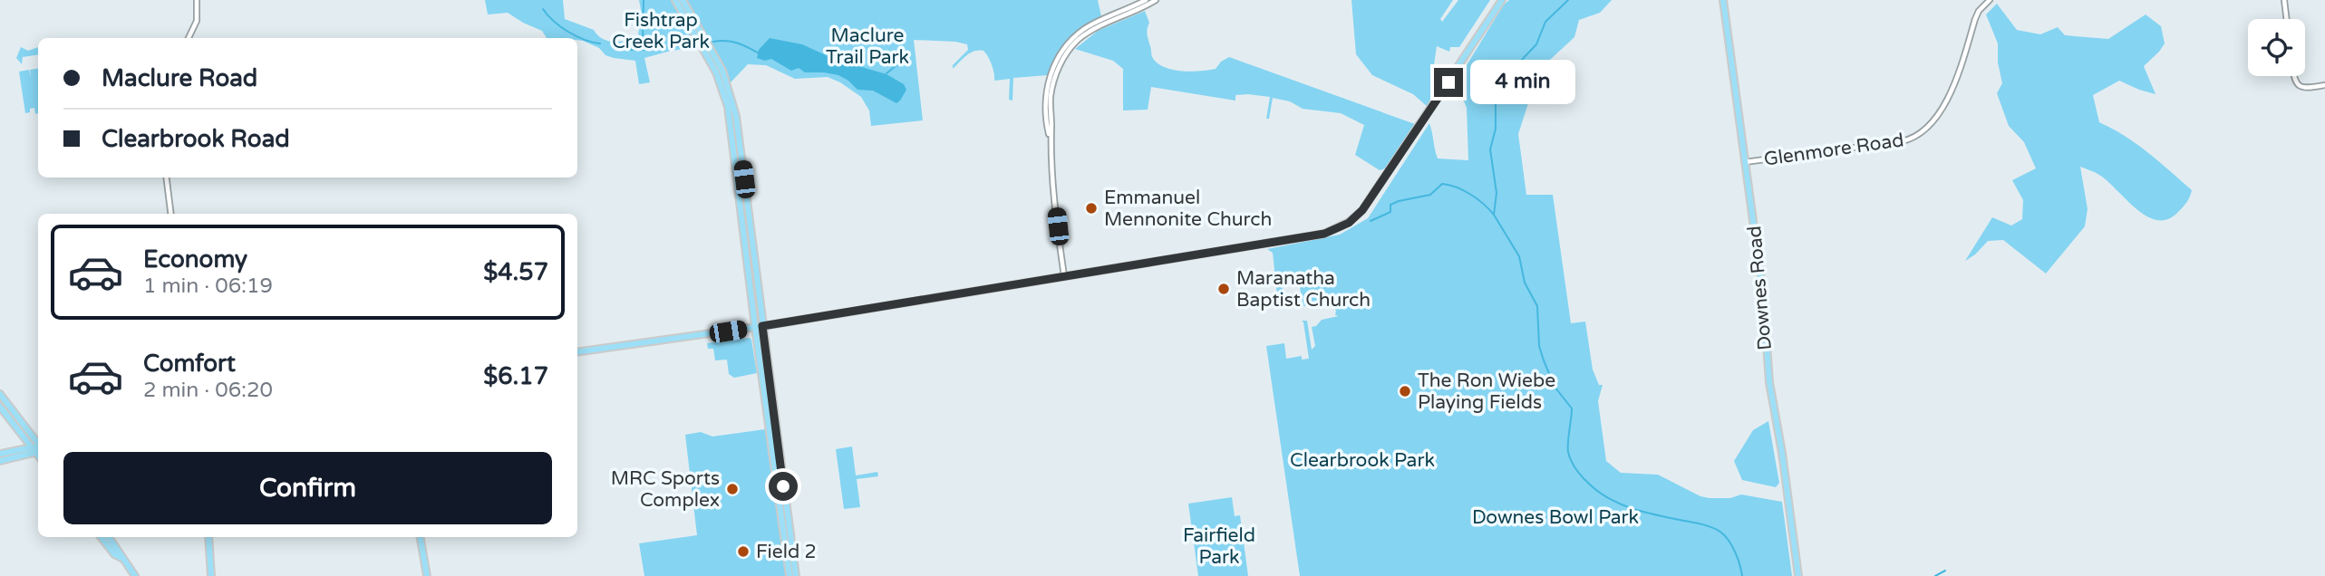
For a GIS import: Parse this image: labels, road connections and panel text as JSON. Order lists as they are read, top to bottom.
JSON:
{
  "streets": {
    "main road": ["Downes Road"],
    "street": ["Glenmore Road"]
  },
  "crossings": [
    ["Glenmore Road", "Downes Road"]
  ],
  "parks": [
    "Fishtrap Creek Park",
    "Maclure Trail Park",
    "Clearbrook Park",
    "Downes Bowl Park",
    "Fairfield Park"
  ],
  "places": [
    "Emmanuel Mennonite Church",
    "Maranatha Baptist Church",
    "The Ron Wiebe Playing Fields",
    "MRC Sports Complex",
    "Field 2"
  ],
  "page": {
    "banner": ["Maclure Road", "Clearbrook Road"],
    "bubble": "4 min",
    "list": [
      {
        "name": "Economy",
        "note": "1 min · 06:19",
        "value": "$4.57"
      },
      {
        "name": "Comfort",
        "note": "2 min · 06:20",
        "value": "$6.17"
      }
    ],
    "buttons": "Confirm"
  }
}
